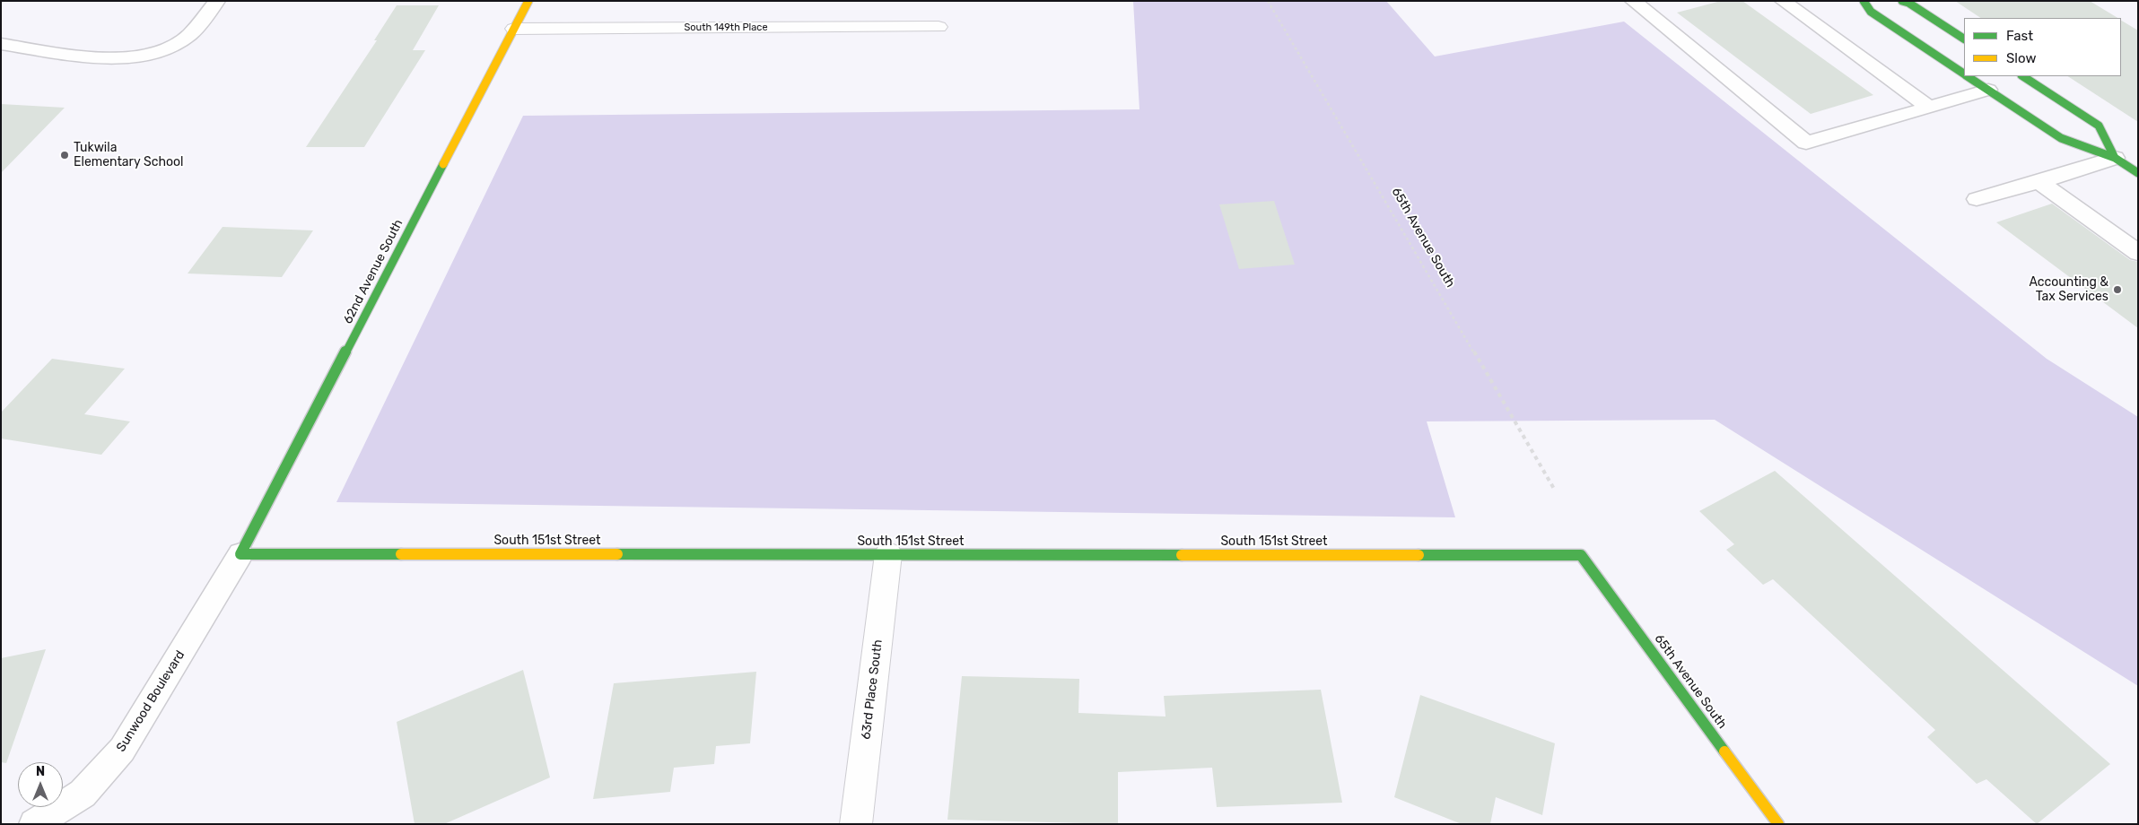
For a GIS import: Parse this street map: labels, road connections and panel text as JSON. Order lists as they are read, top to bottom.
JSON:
{
  "streets": {
    "street": [
      "South 149th Place",
      "65th Avenue South",
      "62nd Avenue South",
      "South 151st Street",
      "63rd Place South"
    ],
    "lane": ["Sunwood Boulevard"]
  },
  "crossings": [
    ["South 149th Place", "62nd Avenue South"],
    ["65th Avenue South", "South 151st Street"],
    ["62nd Avenue South", "South 151st Street"],
    ["62nd Avenue South", "Sunwood Boulevard"],
    ["South 151st Street", "63rd Place South"],
    ["South 151st Street", "Sunwood Boulevard"]
  ],
  "places": ["Tukwila Elementary School", "Accounting & Tax Services"],
  "legend": ["Fast", "Slow"],
  "north": "top"
}
